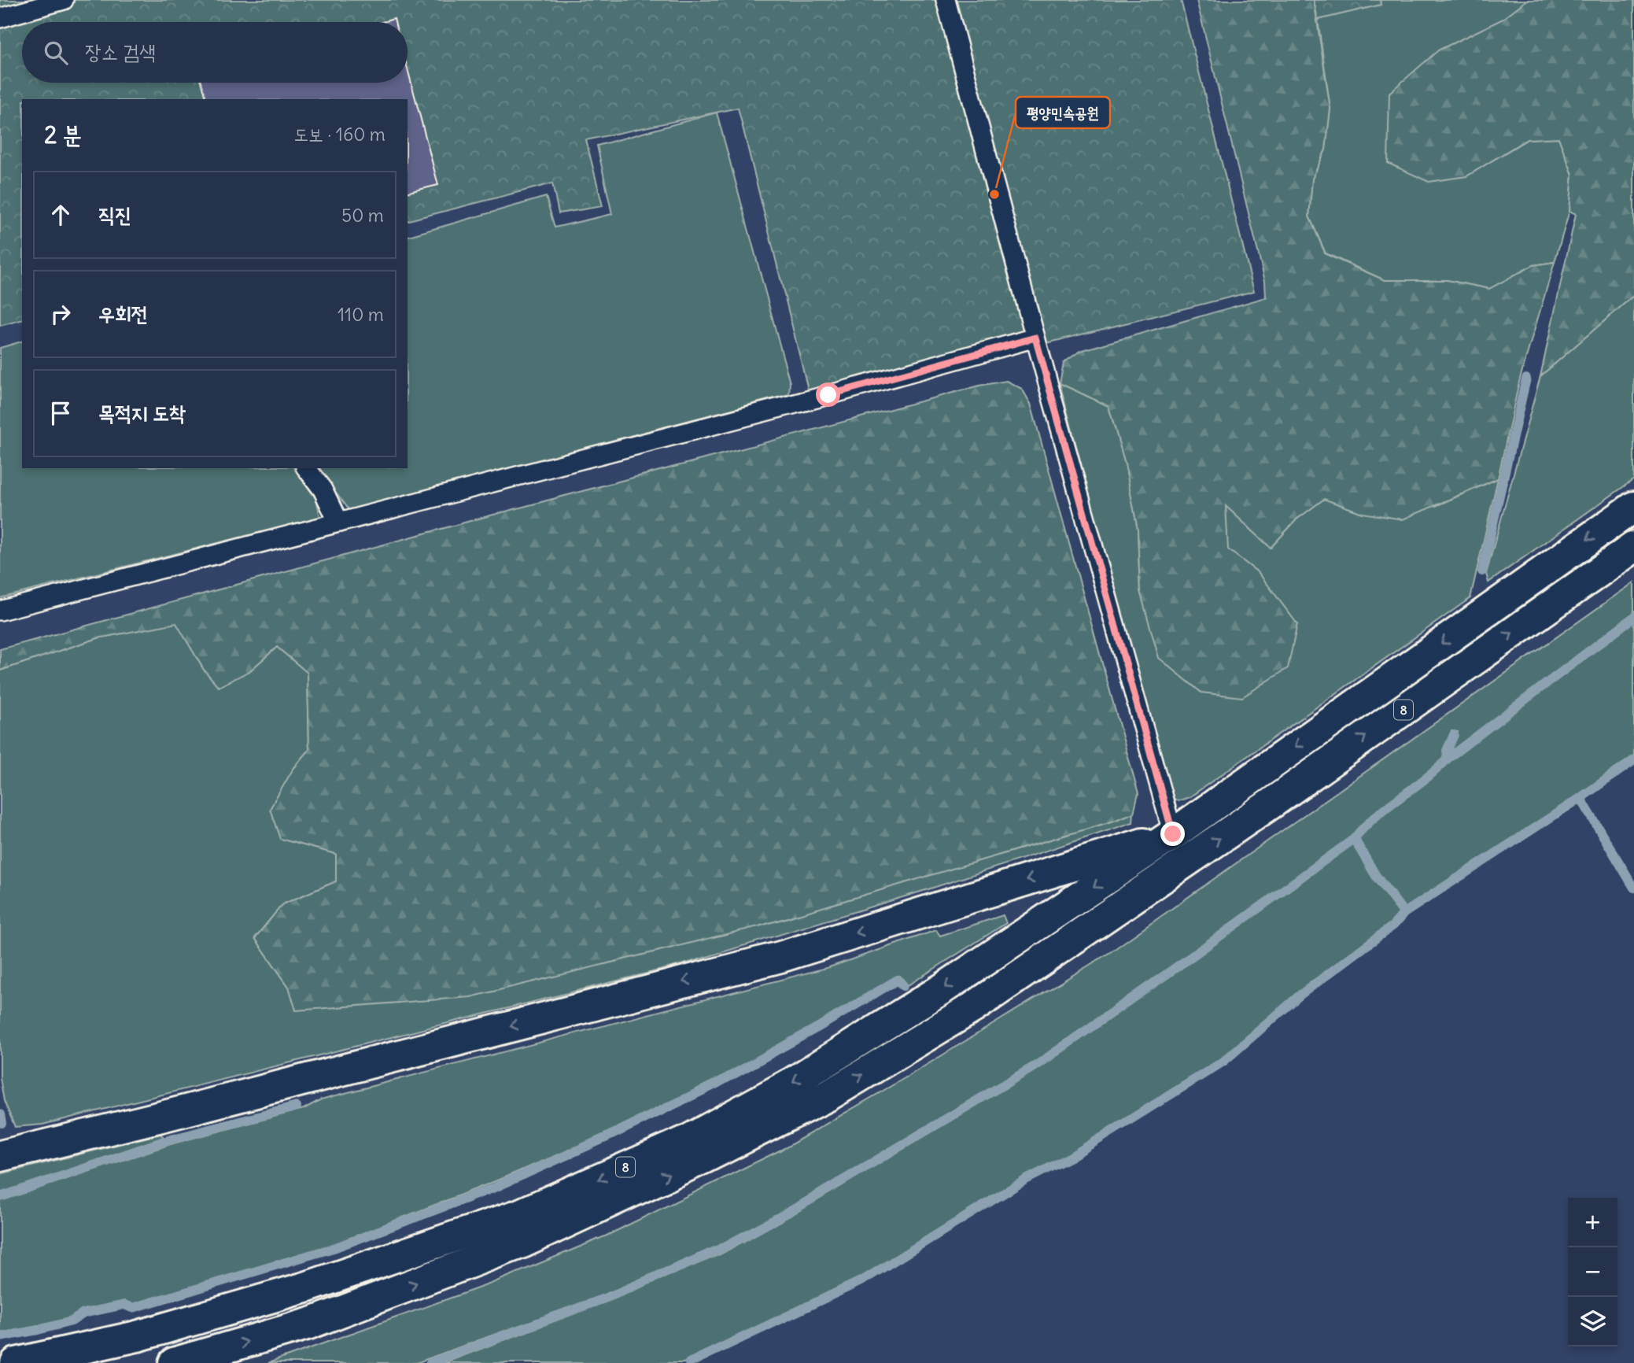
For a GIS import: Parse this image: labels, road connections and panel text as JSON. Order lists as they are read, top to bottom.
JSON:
{
  "streets": {
    "highway": ["8"]
  },
  "places": ["평양민속공원"],
  "page": {
    "search": "장소 검색",
    "heading": ["2 분", "도보 · 160 m"],
    "list": [
      ["직진", "50 m"],
      ["우회전", "110 m"],
      "목적지 도착"
    ],
    "map_buttons": ["+", "−"]
  }
}
